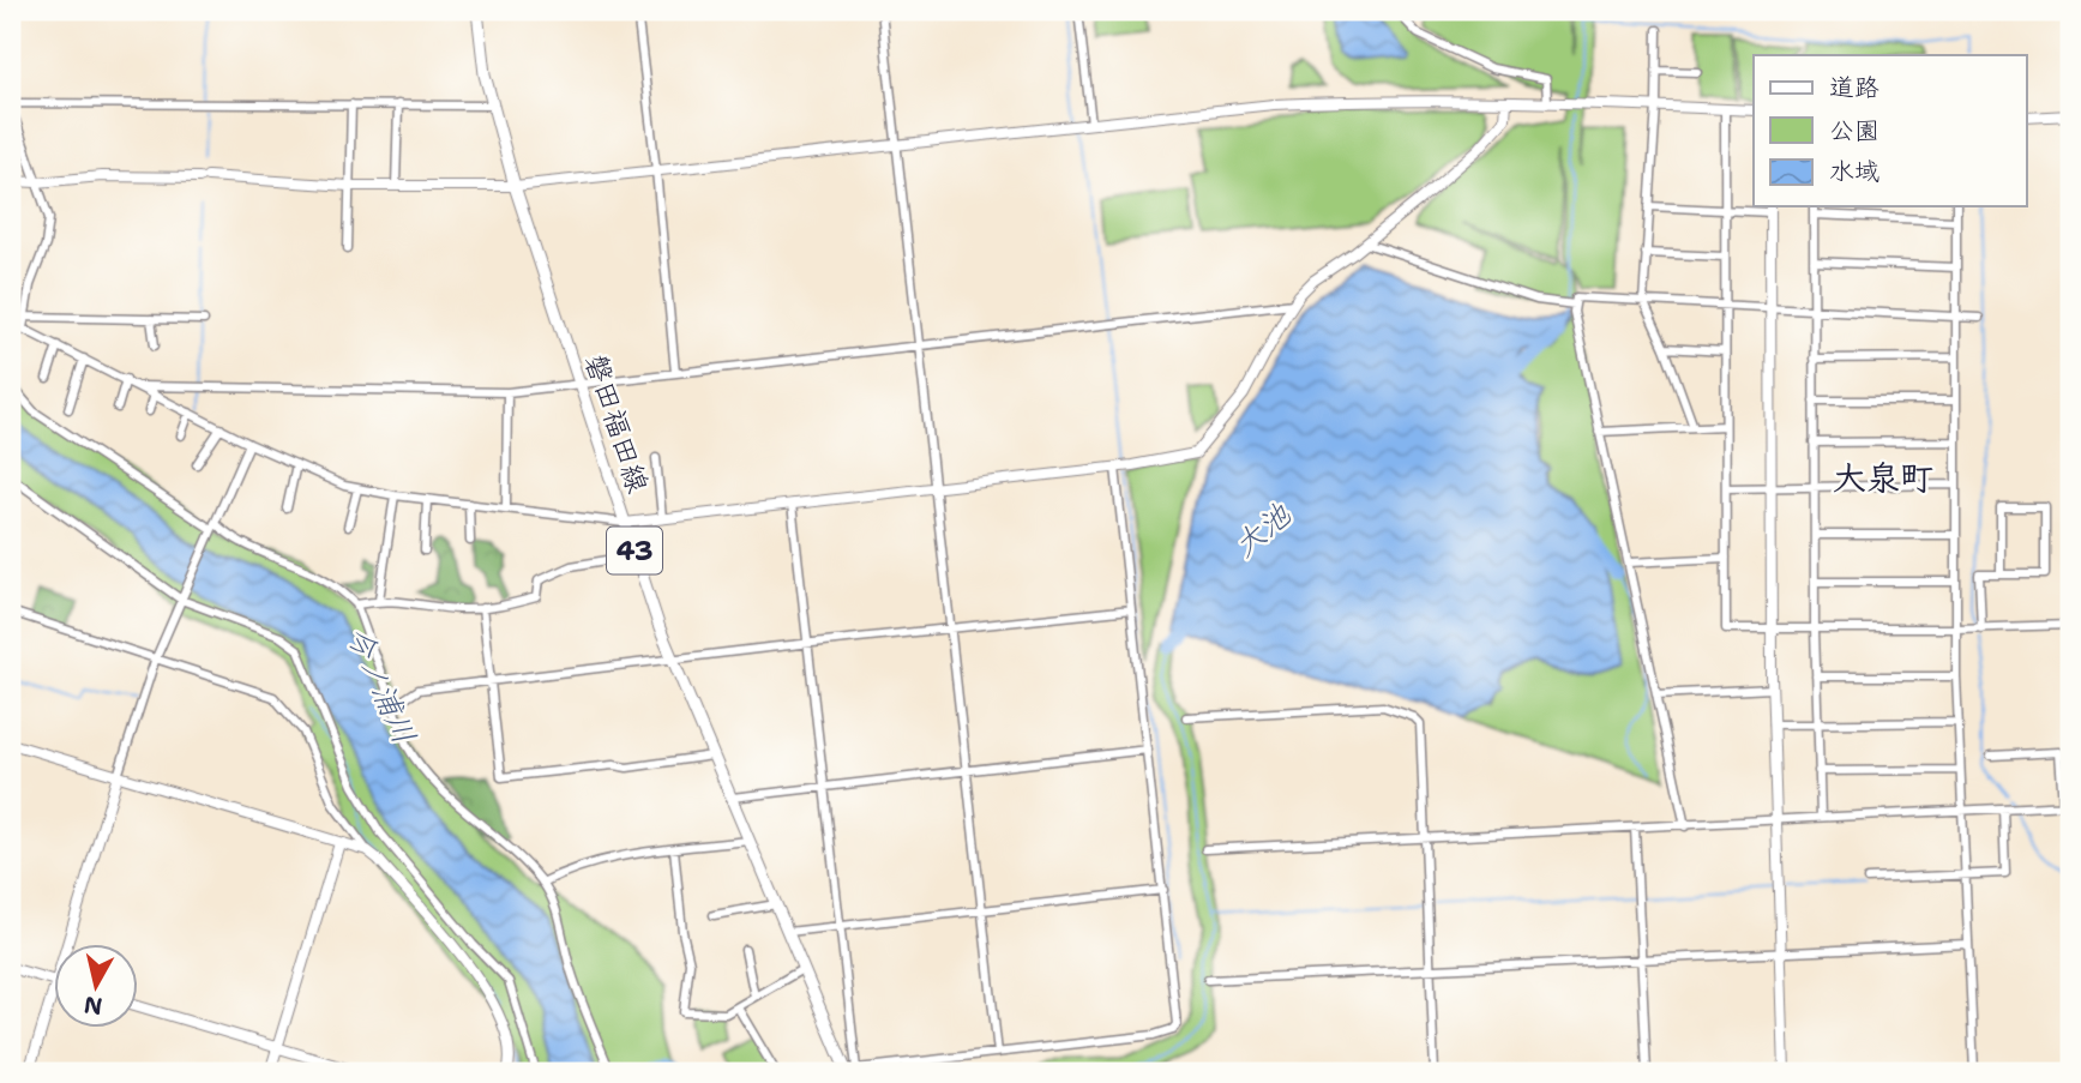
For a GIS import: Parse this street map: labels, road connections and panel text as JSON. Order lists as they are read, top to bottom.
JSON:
{
  "streets": {
    "main road": ["磐田福田線", "43"]
  },
  "districts": ["大泉町"],
  "water": ["大池", "今ノ浦川"],
  "legend": ["道路", "公園", "水域"],
  "north": "bottom"
}
